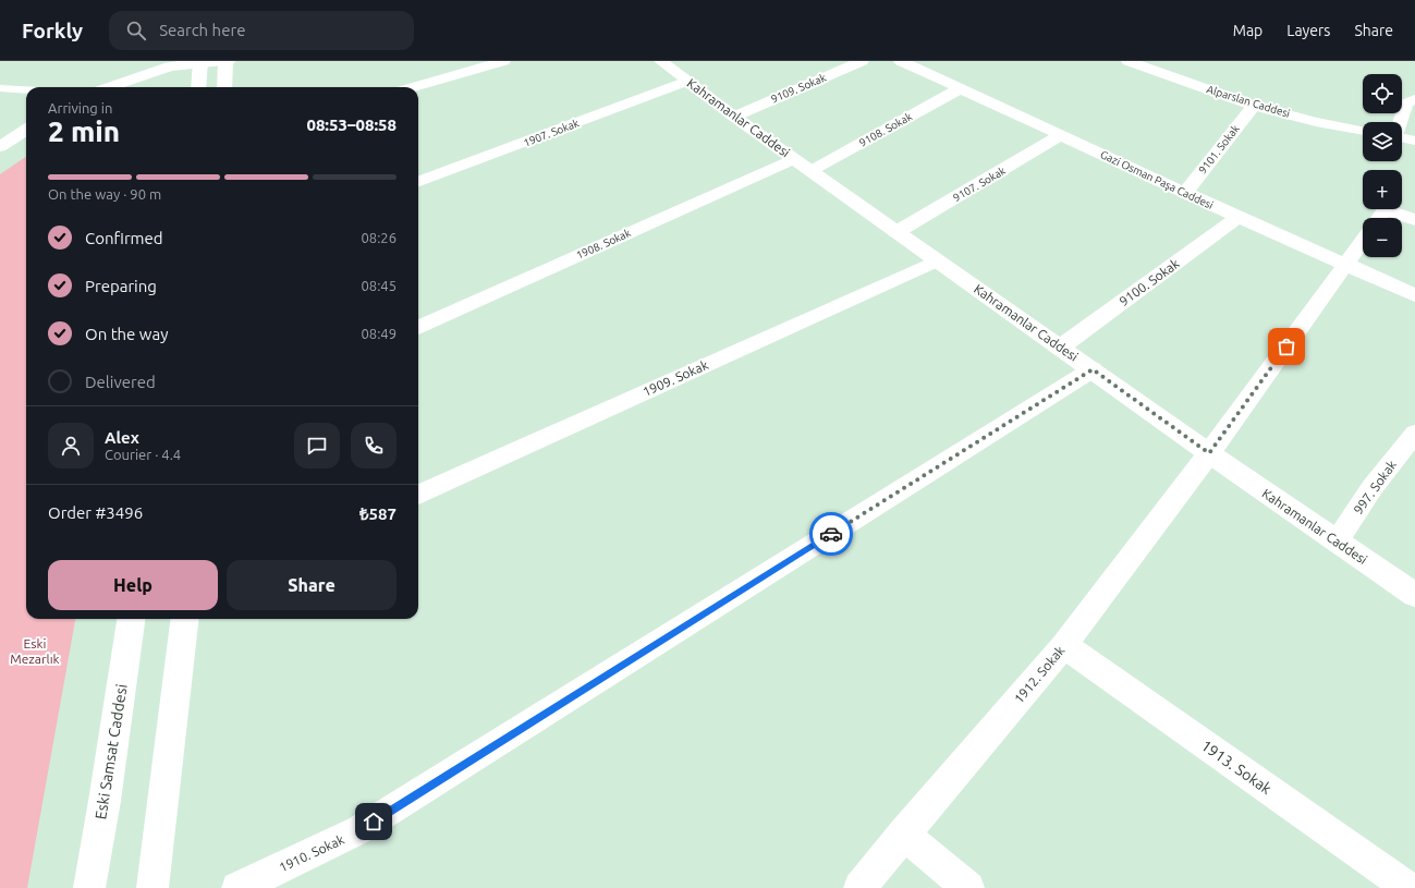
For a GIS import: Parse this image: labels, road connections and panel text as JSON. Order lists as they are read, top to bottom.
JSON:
{
  "streets": {
    "street": [
      "9109. Sokak",
      "Alparslan Caddesi",
      "Kahramanlar Caddesi",
      "9108. Sokak",
      "1907. Sokak",
      "9101. Sokak",
      "Gazi Osman Paşa Caddesi",
      "9107. Sokak",
      "1908. Sokak",
      "9100. Sokak",
      "1909. Sokak",
      "997. Sokak",
      "1912. Sokak",
      "Eski Samsat Caddesi",
      "1913. Sokak",
      "1910. Sokak"
    ]
  },
  "crossings": [
    ["9109. Sokak", "Kahramanlar Caddesi"],
    ["Alparslan Caddesi", "9101. Sokak"],
    ["Kahramanlar Caddesi", "9108. Sokak"],
    ["Kahramanlar Caddesi", "1907. Sokak"],
    ["Kahramanlar Caddesi", "9107. Sokak"],
    ["Kahramanlar Caddesi", "1908. Sokak"],
    ["Kahramanlar Caddesi", "9100. Sokak"],
    ["Kahramanlar Caddesi", "1909. Sokak"],
    ["Kahramanlar Caddesi", "997. Sokak"],
    ["Kahramanlar Caddesi", "1912. Sokak"],
    ["Kahramanlar Caddesi", "1910. Sokak"],
    ["9108. Sokak", "Gazi Osman Paşa Caddesi"],
    ["9108. Sokak", "1908. Sokak"],
    ["9101. Sokak", "Gazi Osman Paşa Caddesi"],
    ["Gazi Osman Paşa Caddesi", "9107. Sokak"],
    ["Gazi Osman Paşa Caddesi", "9100. Sokak"],
    ["Gazi Osman Paşa Caddesi", "1912. Sokak"],
    ["1912. Sokak", "1913. Sokak"]
  ],
  "parks": ["Eski Mezarlık"],
  "page": {
    "header": "Forkly",
    "search": "Search here",
    "nav": ["Map", "Layers", "Share"],
    "map_buttons": ["+", "−"],
    "heading": ["2 min", "Arriving in", "08:53–08:58"],
    "panel": [
      "Alex",
      "Courier · 4.4",
      "Order #3496",
      "₺587"
    ],
    "bar": "On the way · 90 m",
    "list": [
      ["Confirmed", "08:26"],
      ["Preparing", "08:45"],
      ["On the way", "08:49"],
      "Delivered"
    ],
    "buttons": ["Help", "Share"]
  }
}
